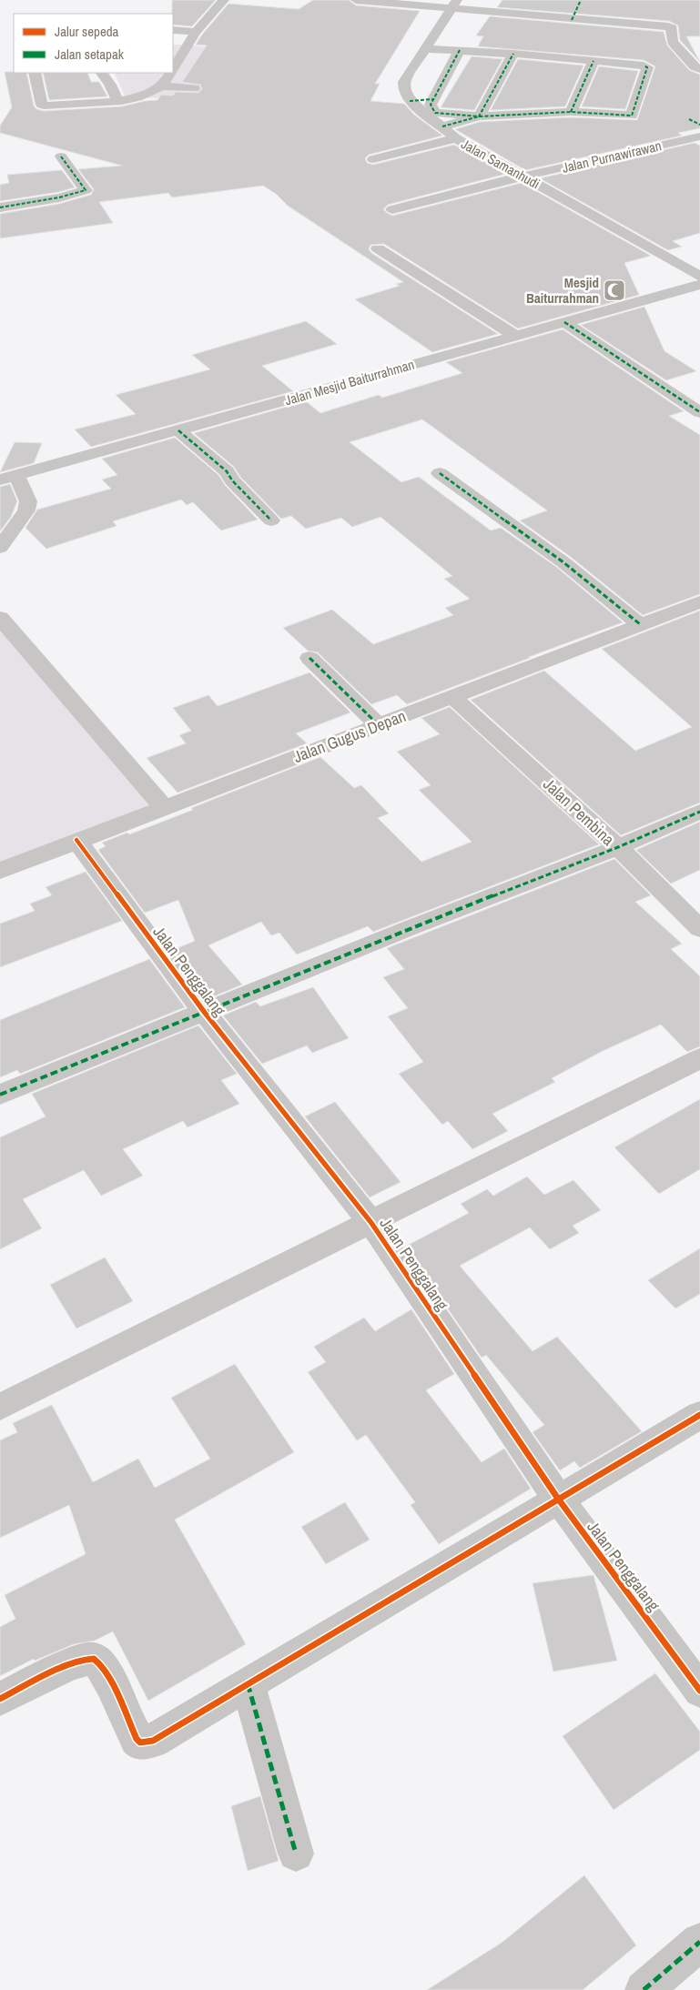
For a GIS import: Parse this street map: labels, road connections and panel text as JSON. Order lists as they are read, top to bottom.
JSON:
{
  "streets": {
    "street": [
      "Jalan Purnawirawan",
      "Jalan Samanhudi",
      "Jalan Mesjid Baiturrahman",
      "Jalan Gugus Depan",
      "Jalan Pembina",
      "Jalan Penggalang"
    ]
  },
  "crossings": [
    ["Jalan Purnawirawan", "Jalan Samanhudi"],
    ["Jalan Gugus Depan", "Jalan Pembina"],
    ["Jalan Gugus Depan", "Jalan Penggalang"]
  ],
  "places": {
    "mosque": ["Mesjid Baiturrahman"]
  },
  "legend": ["Jalur sepeda", "Jalan setapak"]
}
